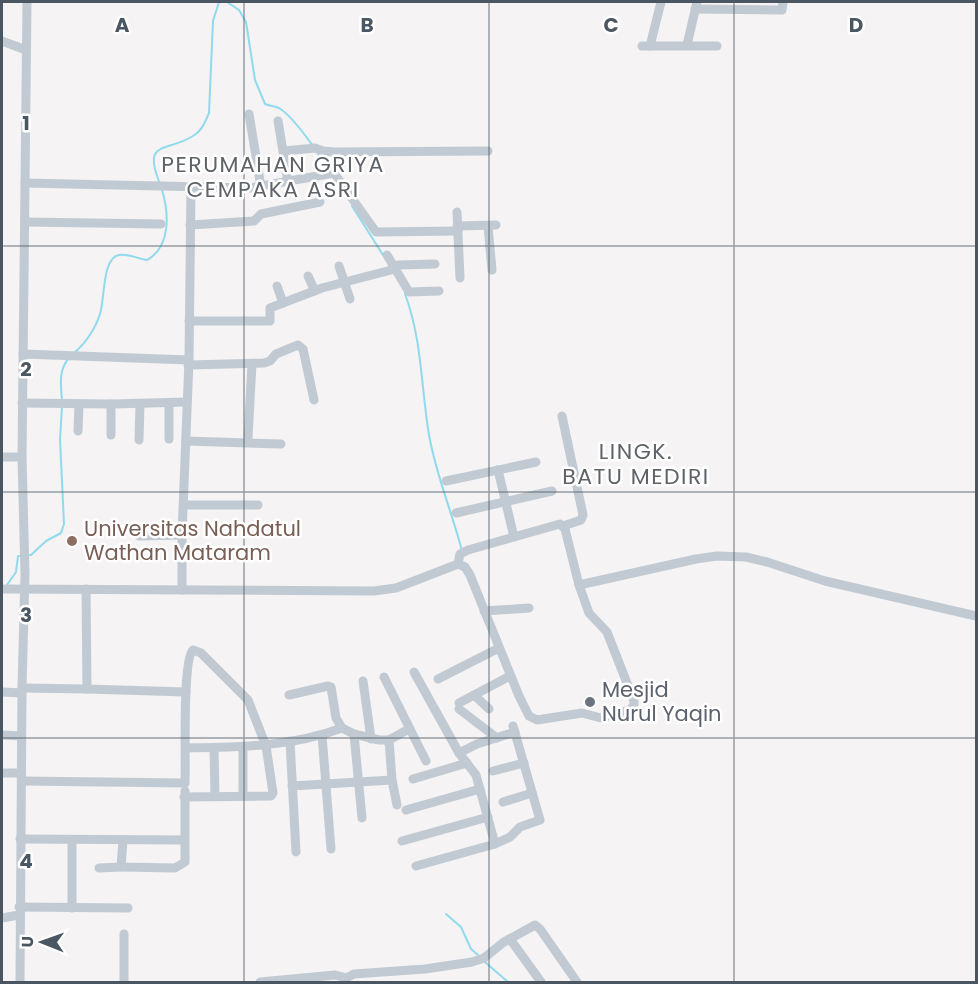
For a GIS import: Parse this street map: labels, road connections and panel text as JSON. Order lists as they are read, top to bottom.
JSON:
{
  "districts": ["PERUMAHAN GRIYA CEMPAKA ASRI", "LINGK. BATU MEDIRI"],
  "places": ["Universitas Nahdatul Wathan Mataram", "Mesjid Nurul Yaqin"],
  "north": "left",
  "grid": {
    "columns": [
      "A",
      "B",
      "C",
      "D"
    ],
    "rows": [
      "1",
      "2",
      "3",
      "4"
    ]
  }
}
